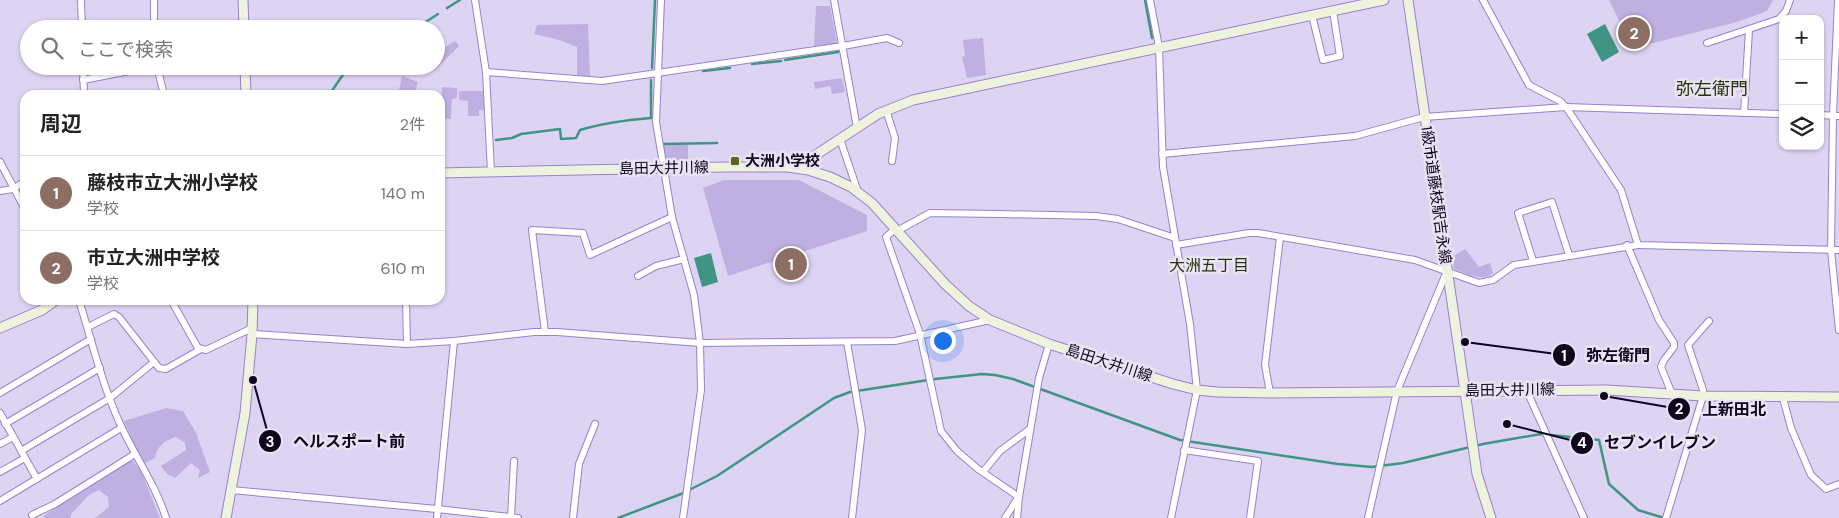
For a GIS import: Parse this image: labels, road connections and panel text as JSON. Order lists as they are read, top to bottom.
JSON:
{
  "streets": {
    "main road": ["島田大井川線", "1級市道藤枝駅吉永線"]
  },
  "crossings": [
    ["島田大井川線", "1級市道藤枝駅吉永線"]
  ],
  "districts": ["弥左衛門", "大洲五丁目"],
  "places": {
    "transit": ["大洲小学校"],
    "other": [
      "弥左衛門",
      "ヘルスポート前",
      "上新田北",
      "セブンイレブン"
    ]
  },
  "page": {
    "map_buttons": ["+", "−"],
    "pins": ["2", "1"],
    "search": "ここで検索",
    "heading": ["周辺", "2件"],
    "list": [
      {
        "mark": "1",
        "name": "藤枝市立大洲小学校",
        "note": "学校",
        "value": "140 m"
      },
      {
        "mark": "2",
        "name": "市立大洲中学校",
        "note": "学校",
        "value": "610 m"
      }
    ]
  }
}
